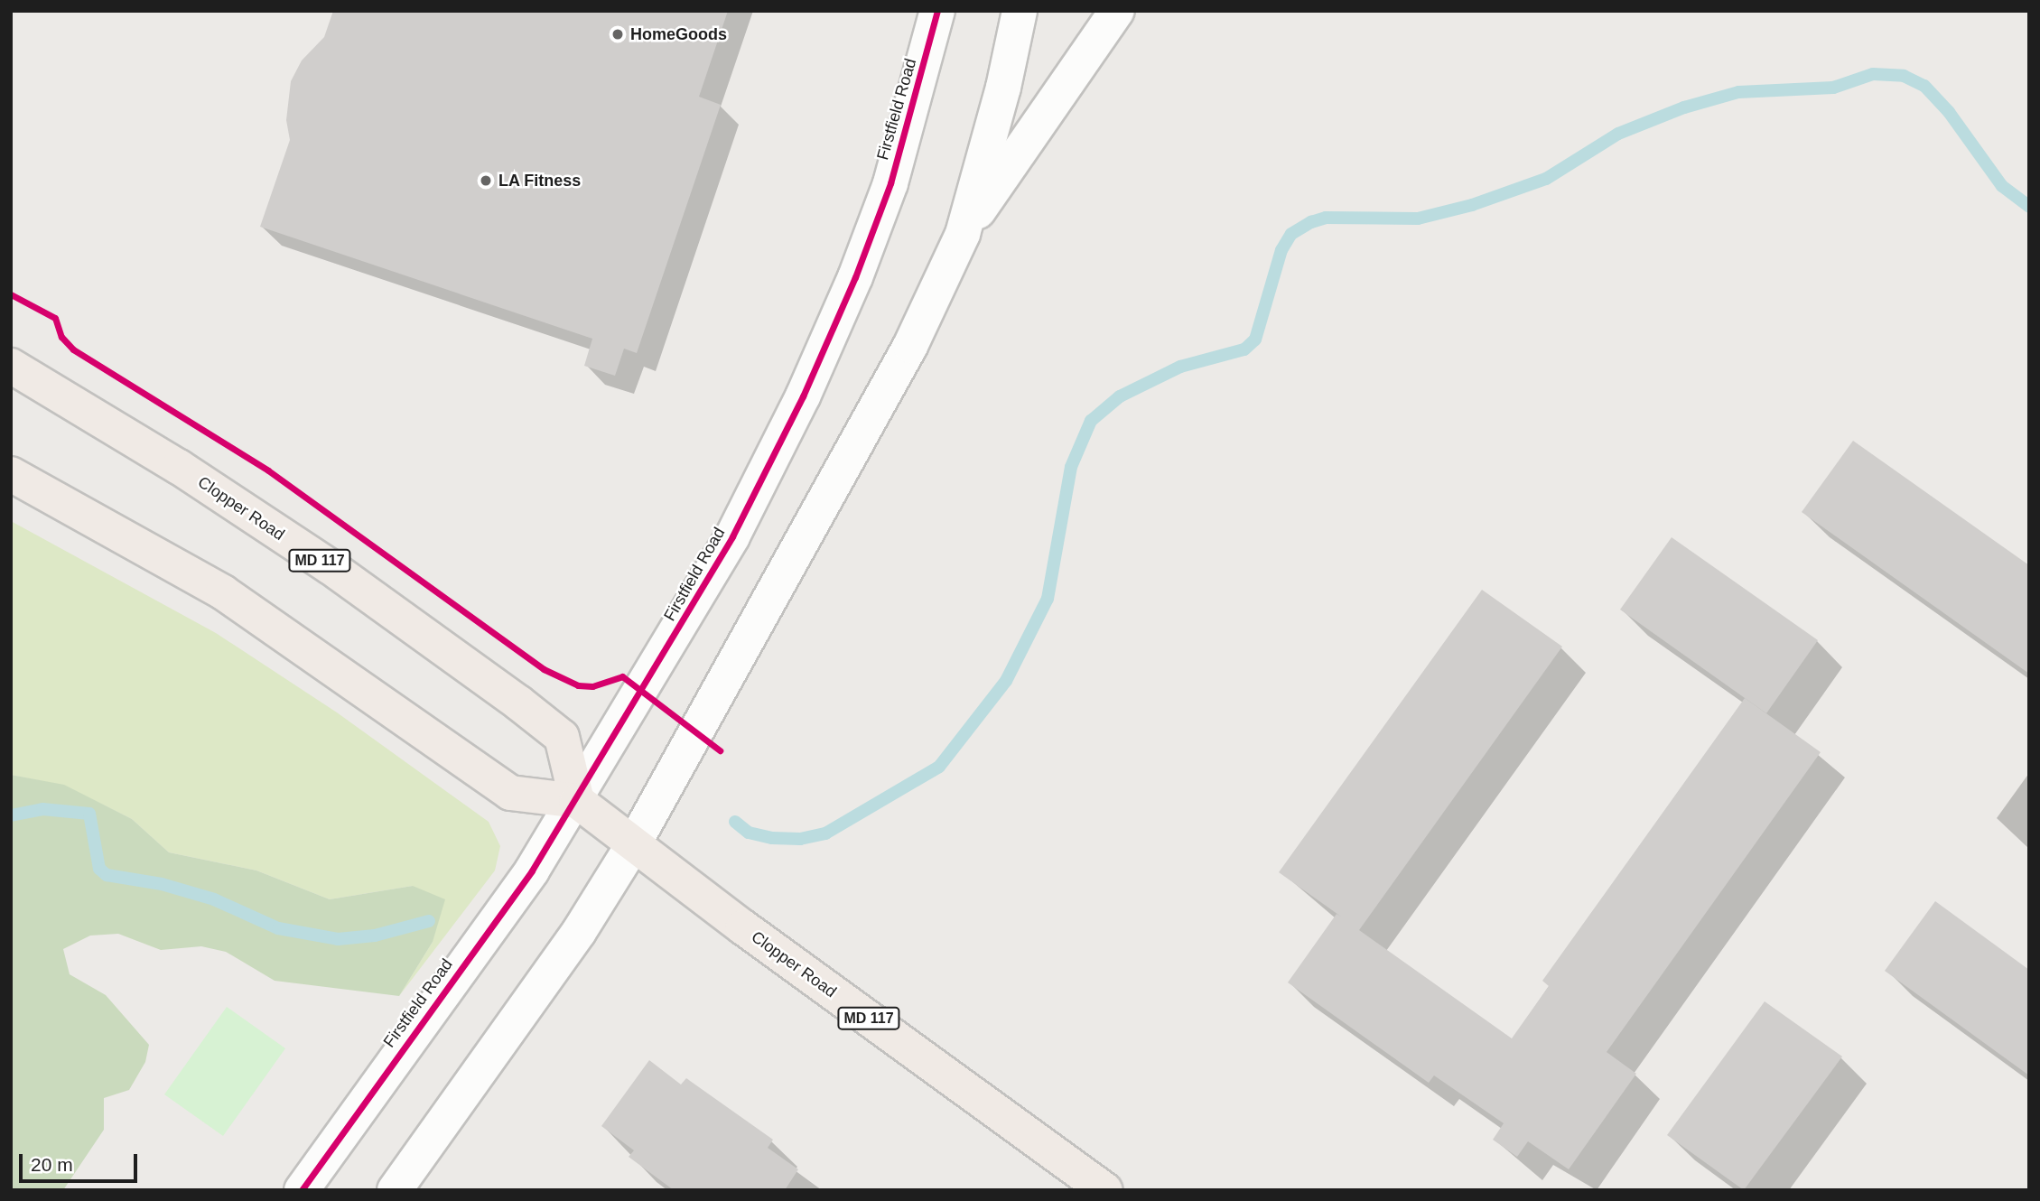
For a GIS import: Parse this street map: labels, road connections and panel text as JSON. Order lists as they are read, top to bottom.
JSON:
{
  "streets": {
    "main road": ["Clopper Road", "MD 117"],
    "street": ["Firstfield Road"]
  },
  "crossings": [
    ["Firstfield Road", "Clopper Road"]
  ],
  "places": ["HomeGoods", "LA Fitness"],
  "scale_bar": "20 m"
}
